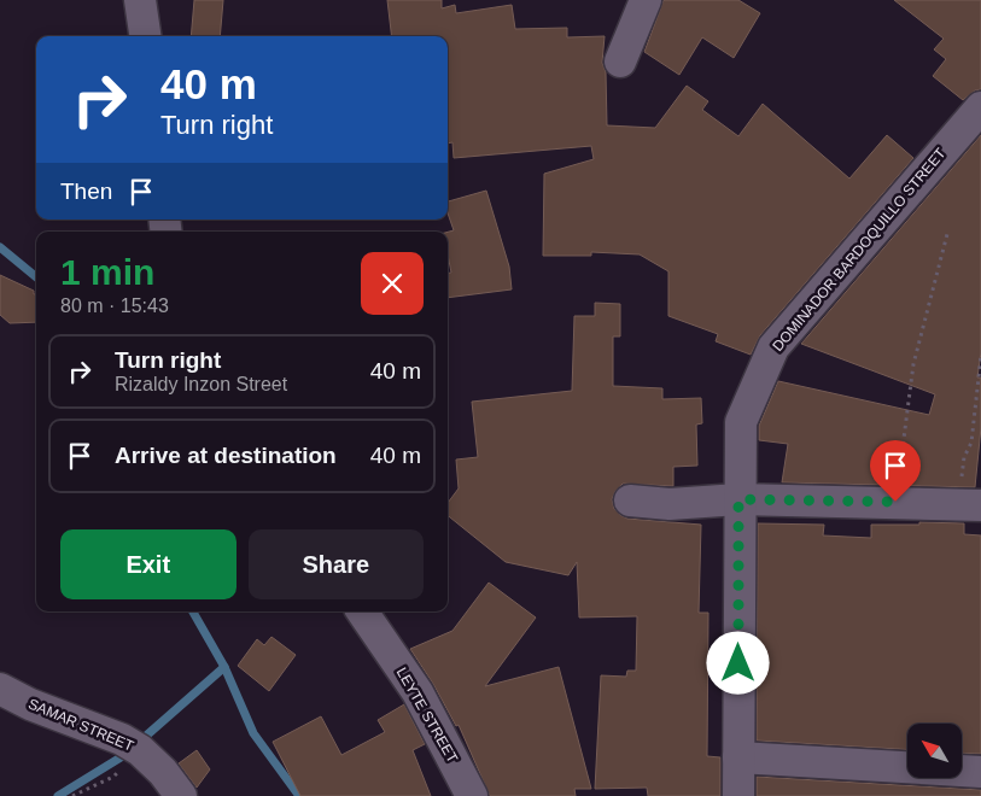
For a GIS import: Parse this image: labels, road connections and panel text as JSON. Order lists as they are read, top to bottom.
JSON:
{
  "streets": {
    "street": ["DOMINADOR BARDOQUILLO STREET", "LEYTE STREET", "SAMAR STREET"]
  },
  "north": "top left",
  "page": {
    "turn": ["40 m", "Turn right"],
    "then": "Then",
    "heading": ["1 min", "80 m · 15:43"],
    "list": [
      {
        "name": "Turn right",
        "note": "Rizaldy Inzon Street",
        "value": "40 m"
      },
      {
        "name": "Arrive at destination",
        "value": "40 m"
      }
    ],
    "buttons": ["Exit", "Share"]
  }
}
